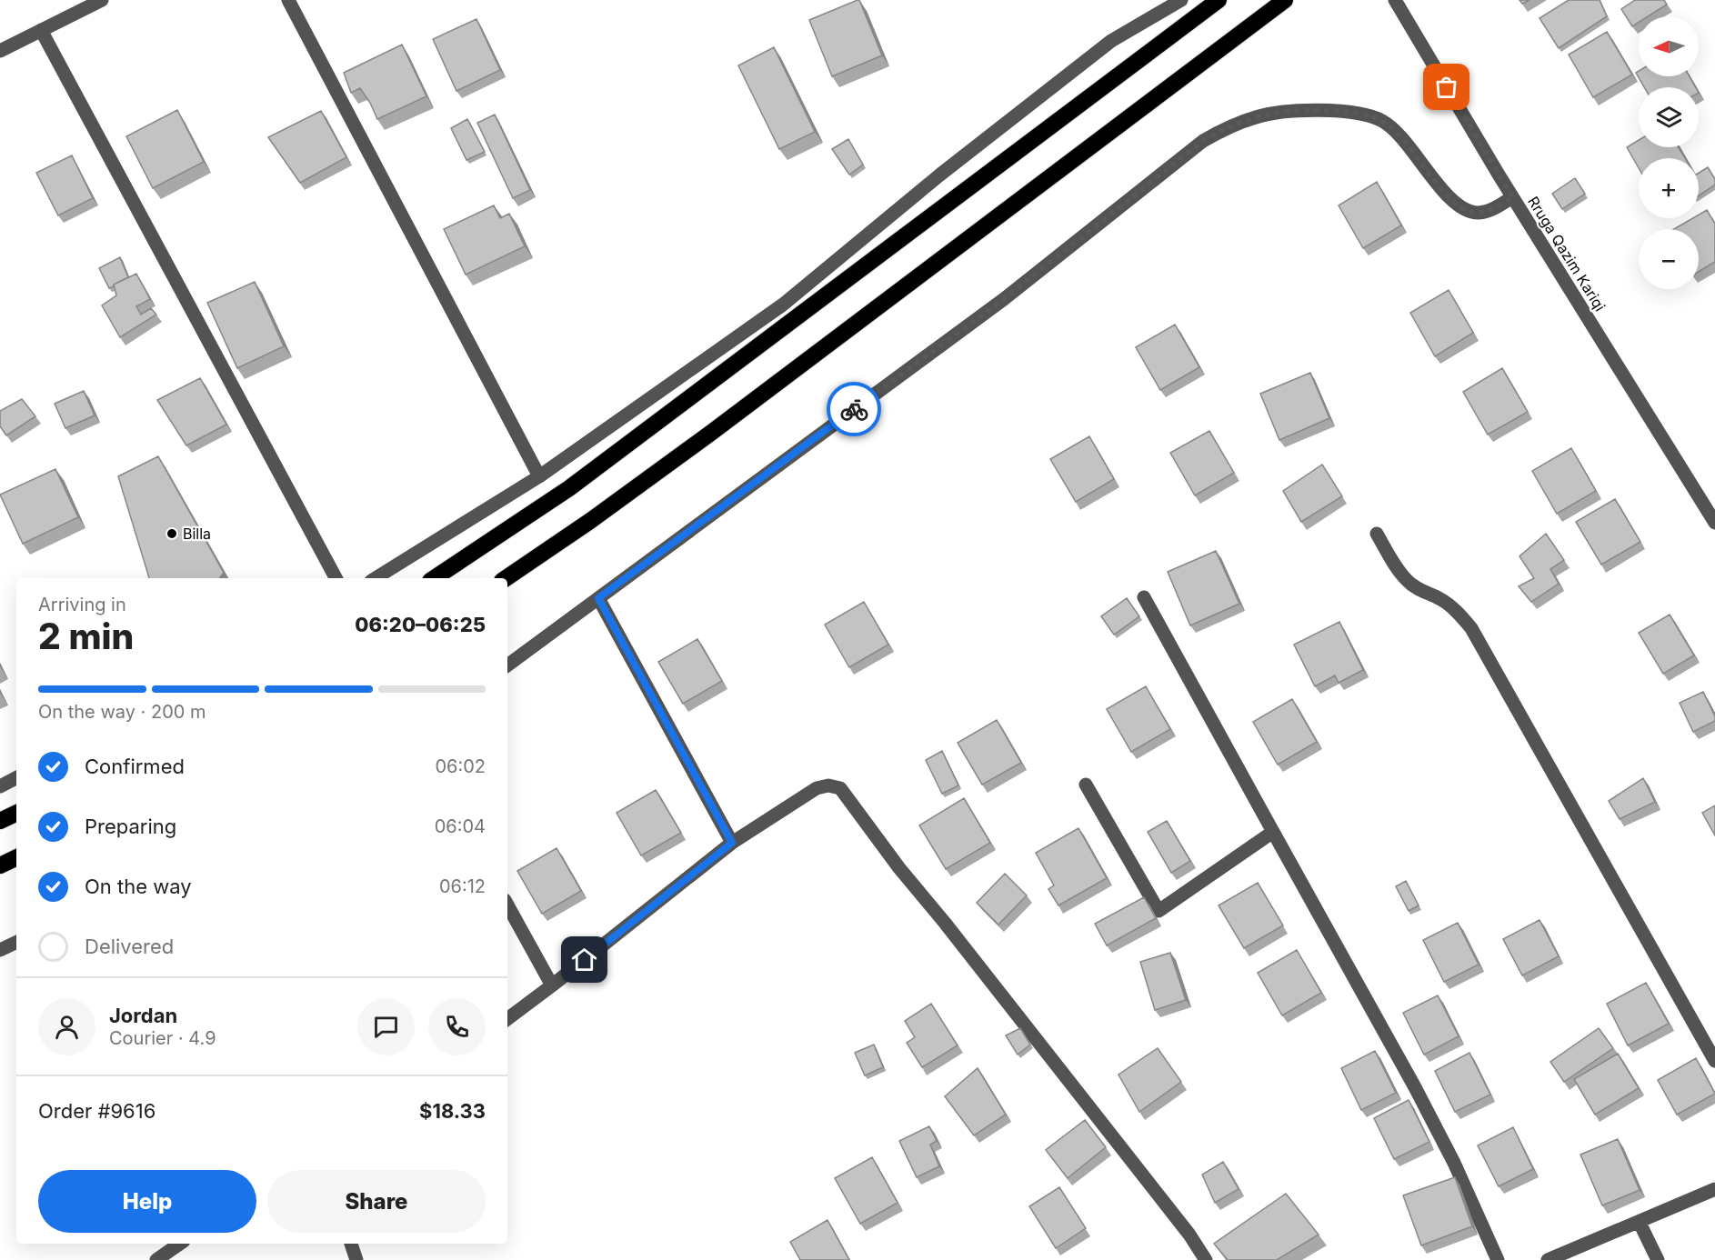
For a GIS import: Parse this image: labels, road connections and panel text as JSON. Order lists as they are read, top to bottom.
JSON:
{
  "streets": {
    "street": ["Rruga Qazim Kariqi"]
  },
  "places": ["Billa"],
  "north": "left",
  "page": {
    "map_buttons": ["+", "−"],
    "heading": ["2 min", "Arriving in", "06:20–06:25"],
    "panel": [
      "Jordan",
      "Courier · 4.9",
      "Order #9616",
      "$18.33"
    ],
    "bar": "On the way · 200 m",
    "list": [
      ["Confirmed", "06:02"],
      ["Preparing", "06:04"],
      ["On the way", "06:12"],
      "Delivered"
    ],
    "buttons": ["Help", "Share"]
  }
}
